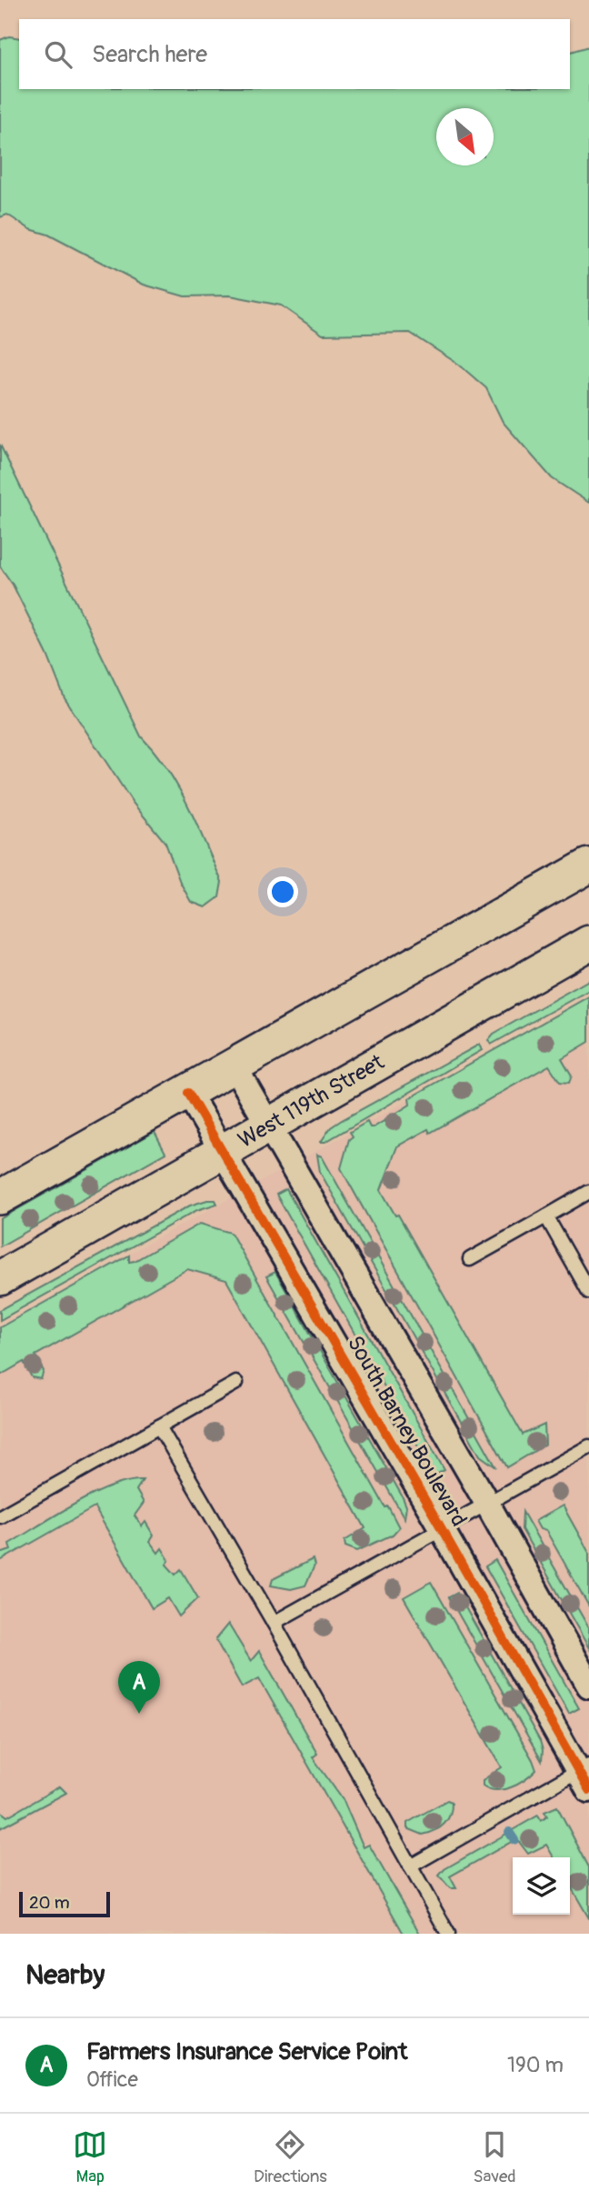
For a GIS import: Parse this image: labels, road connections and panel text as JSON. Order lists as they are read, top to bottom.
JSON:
{
  "streets": {
    "main road": ["West 119th Street"],
    "street": ["South Barney Boulevard"]
  },
  "crossings": [
    ["West 119th Street", "South Barney Boulevard"]
  ],
  "scale_bar": "20 m",
  "north": "bottom right",
  "page": {
    "search": "Search here",
    "pins": "A",
    "scale": "20 m",
    "heading": "Nearby",
    "list": [
      {
        "mark": "A",
        "name": "Farmers Insurance Service Point",
        "note": "Office",
        "value": "190 m"
      }
    ],
    "nav": ["Map", "Directions", "Saved"]
  }
}
